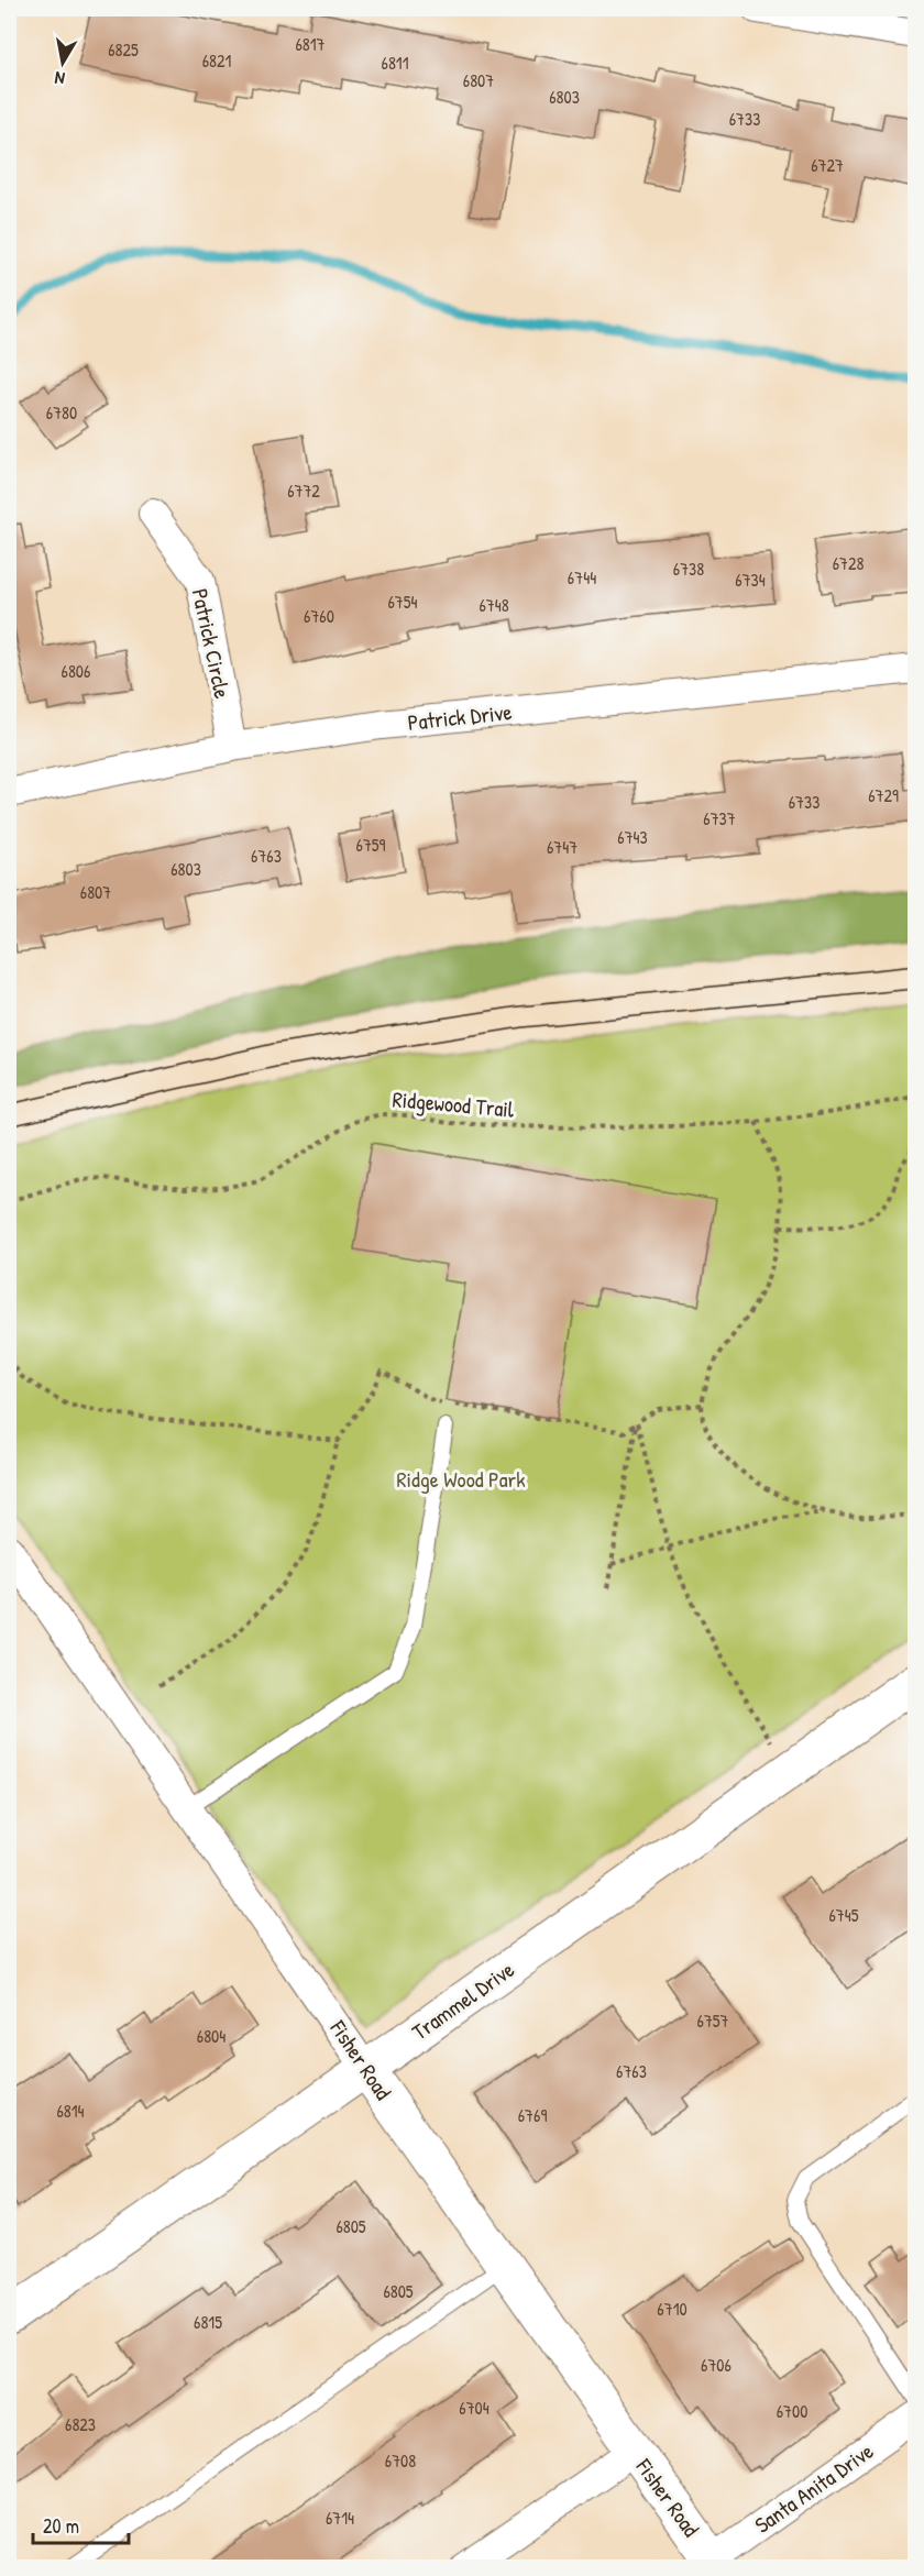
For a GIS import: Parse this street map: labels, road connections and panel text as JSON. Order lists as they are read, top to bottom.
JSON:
{
  "streets": {
    "street": [
      "Patrick Circle",
      "Patrick Drive",
      "Trammel Drive",
      "Fisher Road",
      "Santa Anita Drive"
    ],
    "path": ["Ridgewood Trail"]
  },
  "crossings": [
    ["Patrick Circle", "Patrick Drive"],
    ["Trammel Drive", "Fisher Road"],
    ["Fisher Road", "Santa Anita Drive"]
  ],
  "parks": ["Ridge Wood Park"],
  "house_numbers": [
    "6817",
    "6825",
    "6821",
    "6811",
    "6807",
    "6803",
    "6733",
    "6727",
    "6780",
    "6772",
    "6728",
    "6738",
    "6744",
    "6734",
    "6754",
    "6748",
    "6760",
    "6806",
    "6729",
    "6733",
    "6737",
    "6743",
    "6759",
    "6747",
    "6763",
    "6803",
    "6807",
    "6745",
    "6757",
    "6804",
    "6763",
    "6814",
    "6769",
    "6805",
    "6805",
    "6710",
    "6815",
    "6706",
    "6704",
    "6700",
    "6823",
    "6708",
    "6714"
  ],
  "scale_bar": "20 m",
  "north": "bottom"
}
